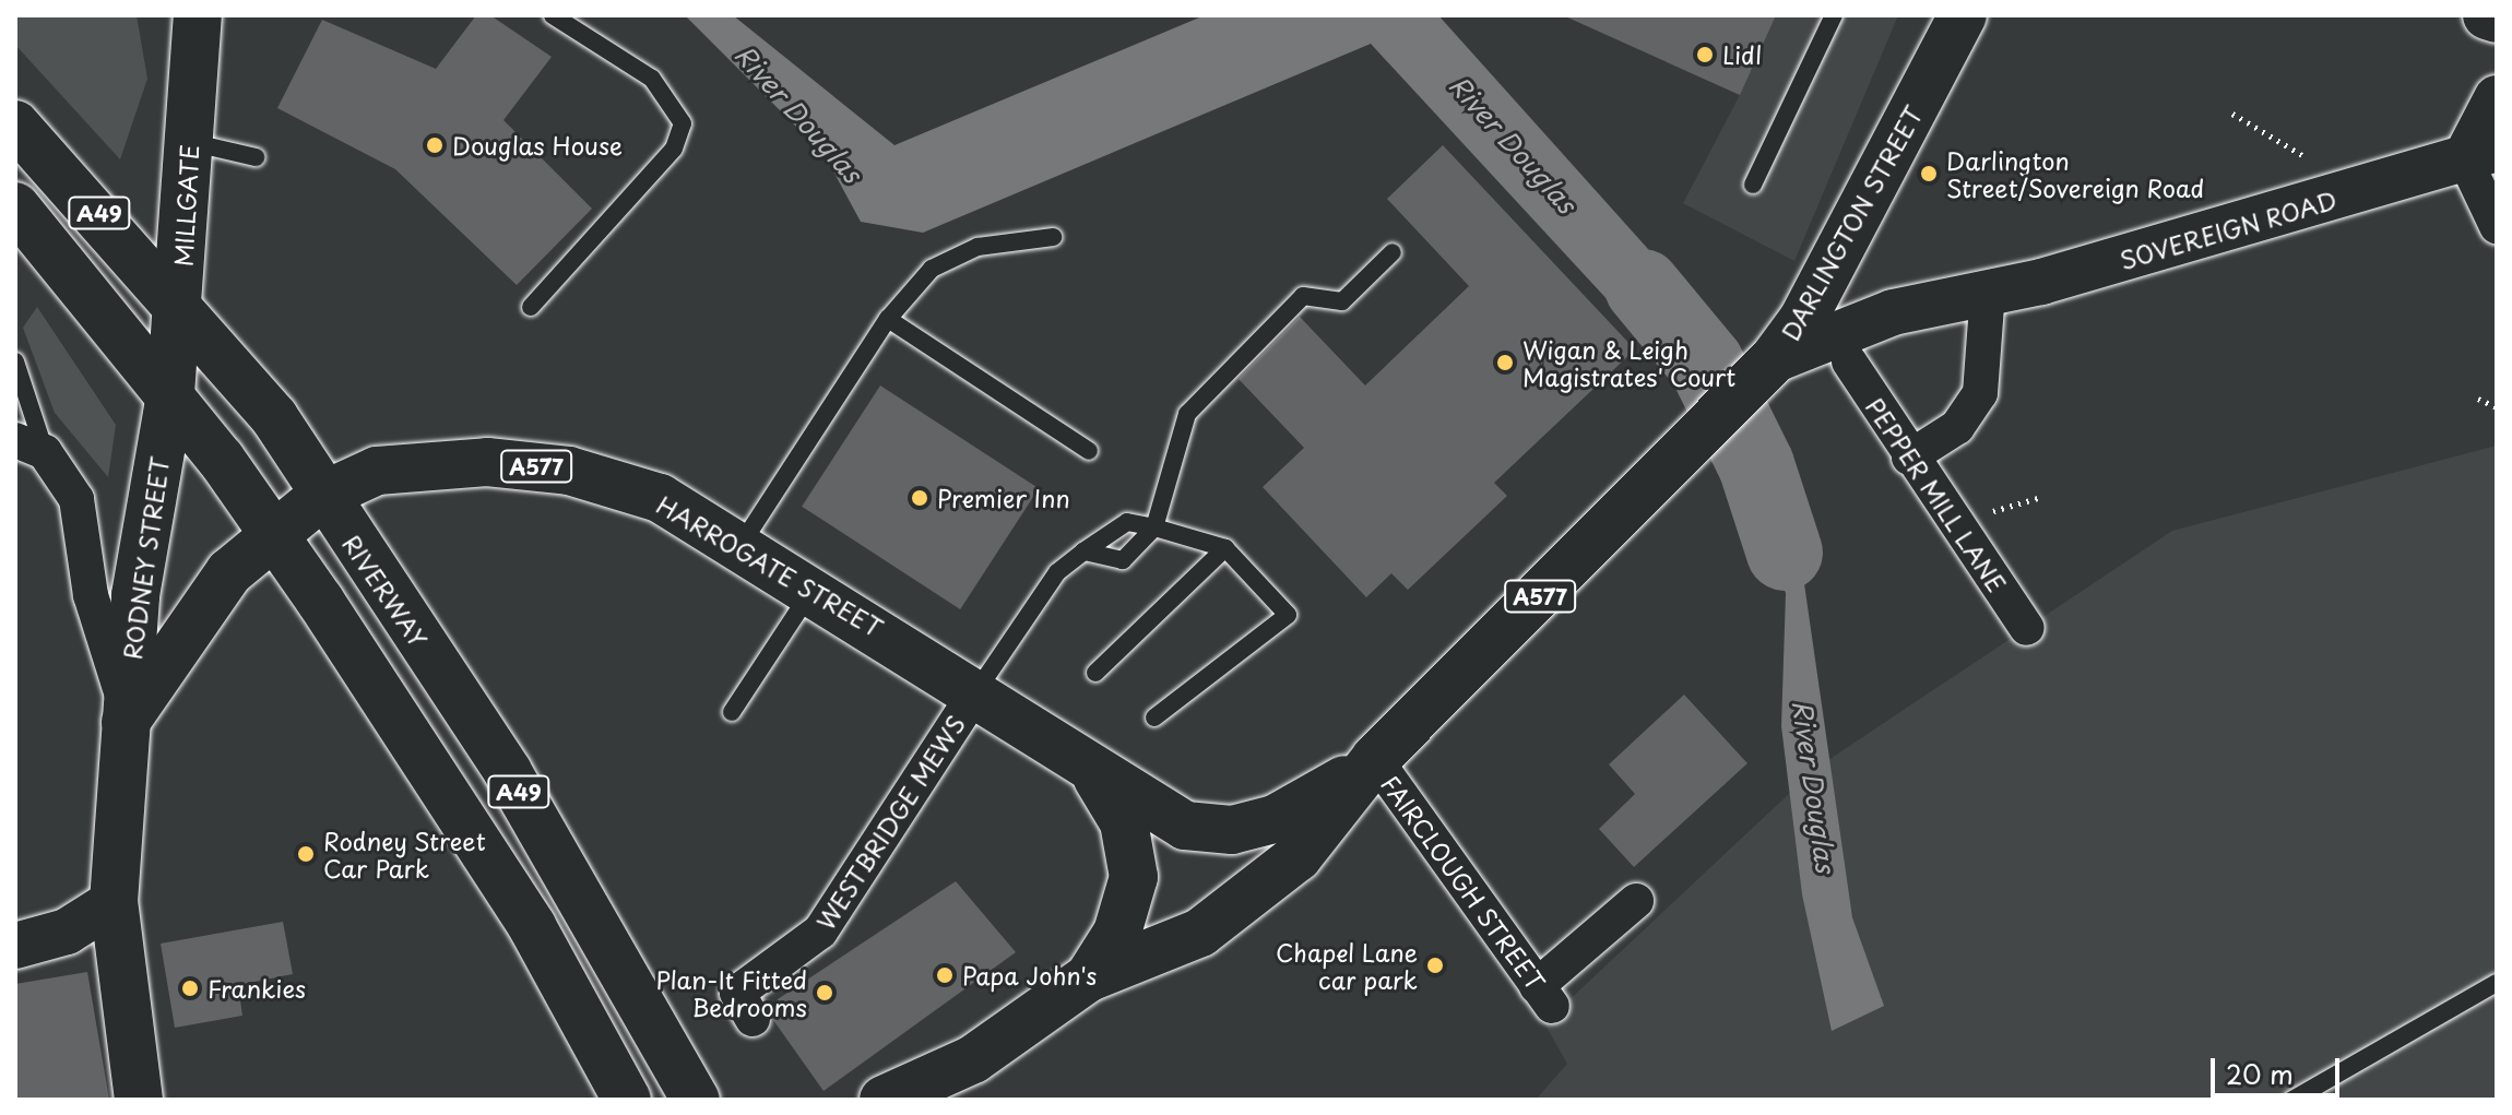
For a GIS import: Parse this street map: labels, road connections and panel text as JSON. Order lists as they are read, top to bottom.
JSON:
{
  "streets": {
    "main road": [
      "MILLGATE",
      "A49",
      "DARLINGTON STREET",
      "A577",
      "RODNEY STREET",
      "HARROGATE STREET",
      "RIVERWAY"
    ],
    "street": [
      "SOVEREIGN ROAD",
      "PEPPER MILL LANE",
      "WESTBRIDGE MEWS",
      "FAIRCLOUGH STREET"
    ]
  },
  "crossings": [
    ["MILLGATE", "A49"],
    ["MILLGATE", "RODNEY STREET"],
    ["MILLGATE", "RIVERWAY"],
    ["A49", "RODNEY STREET"],
    ["DARLINGTON STREET", "SOVEREIGN ROAD"],
    ["DARLINGTON STREET", "HARROGATE STREET"],
    ["DARLINGTON STREET", "FAIRCLOUGH STREET"],
    ["RODNEY STREET", "HARROGATE STREET"],
    ["RODNEY STREET", "RIVERWAY"],
    ["HARROGATE STREET", "RIVERWAY"],
    ["HARROGATE STREET", "WESTBRIDGE MEWS"],
    ["HARROGATE STREET", "FAIRCLOUGH STREET"]
  ],
  "water": ["River Douglas"],
  "places": [
    "Lidl",
    "Douglas House",
    "Darlington Street/Sovereign Road",
    "Wigan & Leigh Magistrates' Court",
    "Premier Inn",
    "Rodney Street Car Park",
    "Chapel Lane car park",
    "Papa John's",
    "Frankies",
    "Plan-It Fitted Bedrooms"
  ],
  "scale_bar": "20 m"
}
